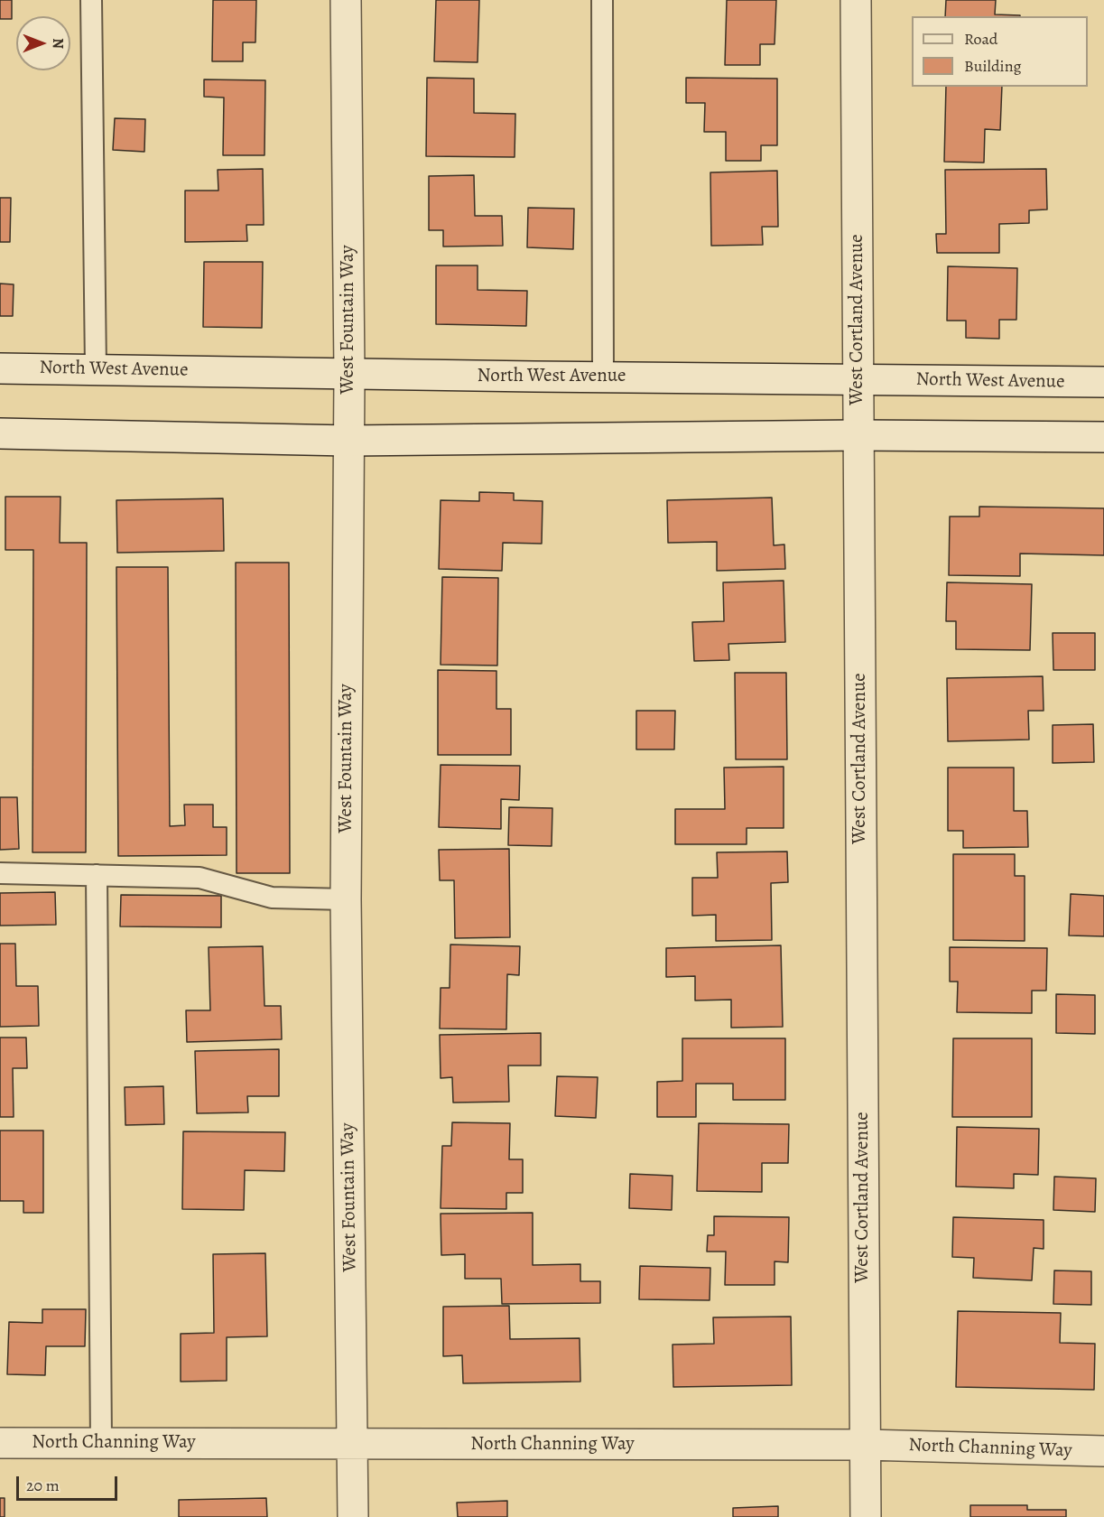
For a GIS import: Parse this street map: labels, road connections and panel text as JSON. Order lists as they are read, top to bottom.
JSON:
{
  "streets": {
    "street": [
      "West Fountain Way",
      "West Cortland Avenue",
      "North West Avenue",
      "North Channing Way"
    ]
  },
  "crossings": [
    ["West Fountain Way", "North West Avenue"],
    ["West Fountain Way", "North Channing Way"],
    ["West Cortland Avenue", "North West Avenue"],
    ["West Cortland Avenue", "North Channing Way"]
  ],
  "legend": ["Road", "Building"],
  "scale_bar": "20 m",
  "north": "right"
}
